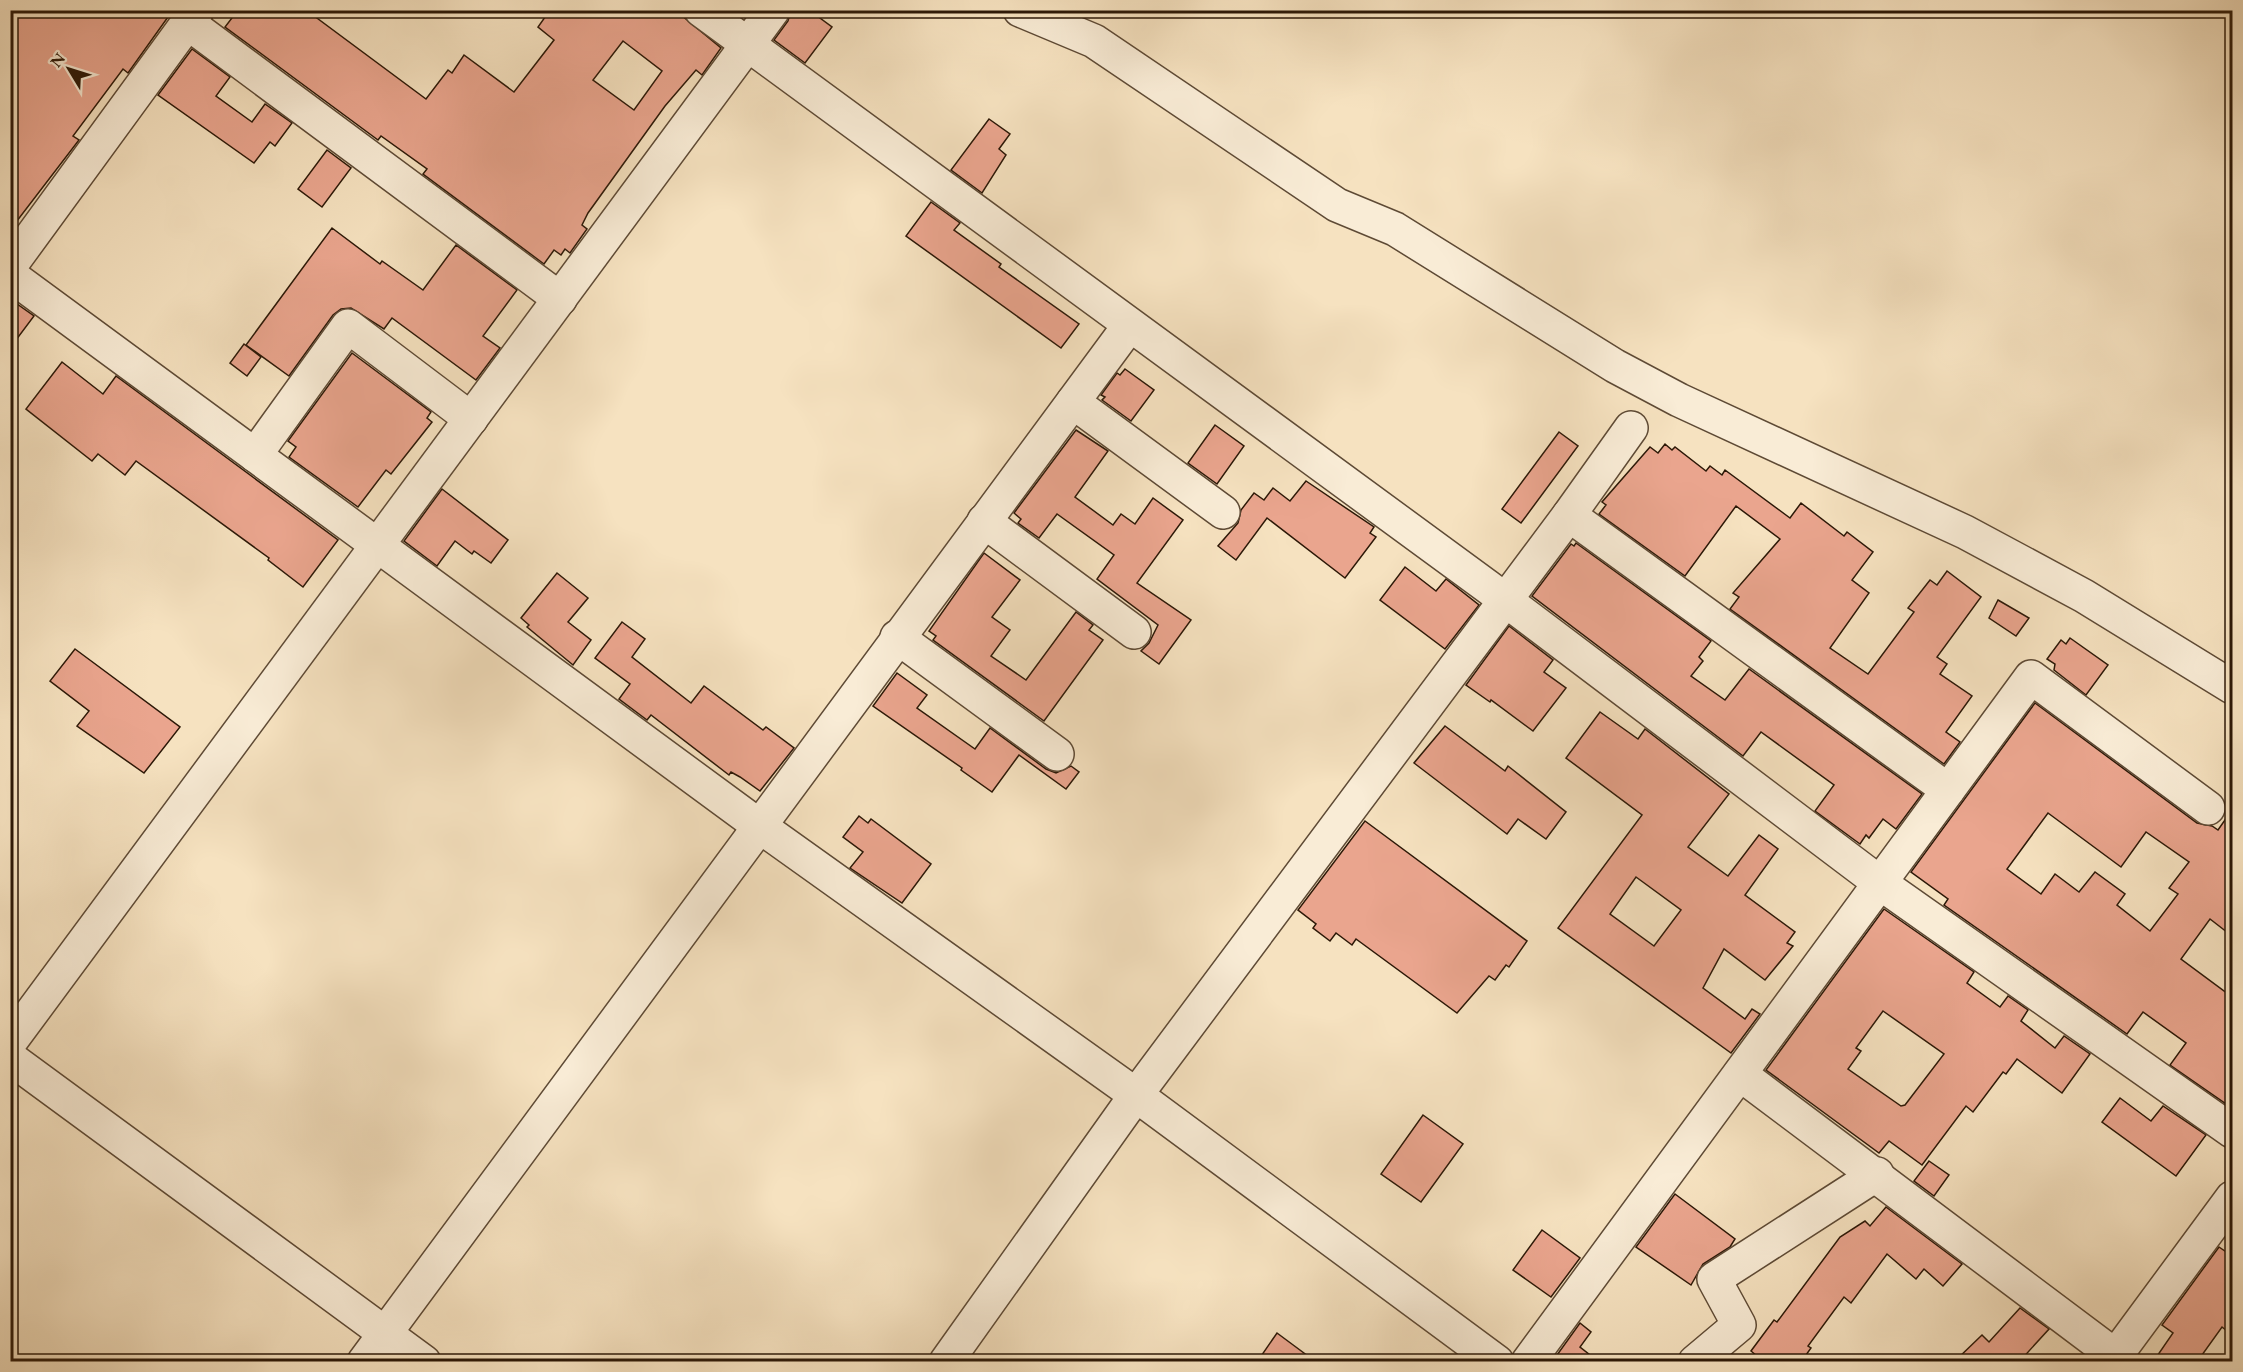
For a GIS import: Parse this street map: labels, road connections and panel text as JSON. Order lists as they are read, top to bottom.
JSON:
{
  "north": "top left"
}
